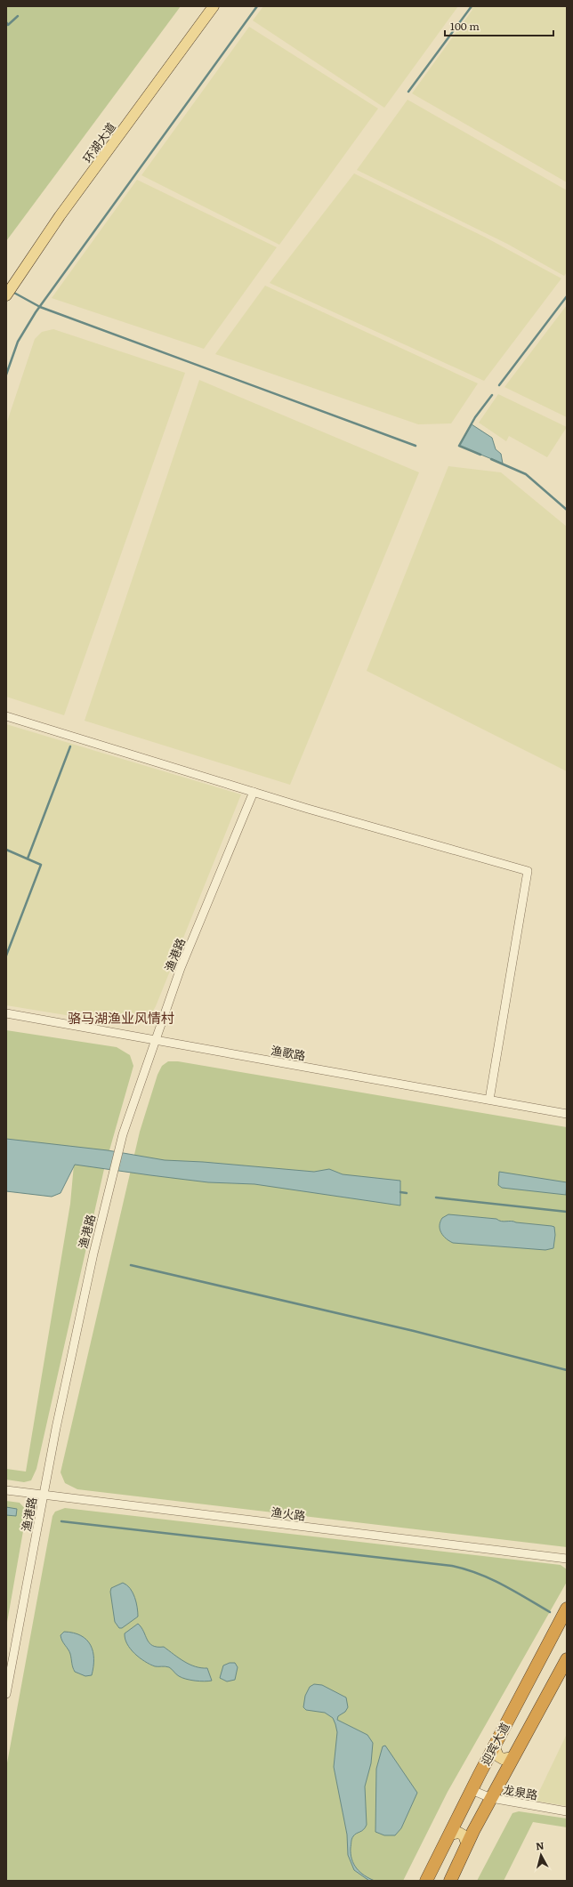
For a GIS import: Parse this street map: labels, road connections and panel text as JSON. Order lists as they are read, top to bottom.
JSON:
{
  "streets": {
    "highway": ["迎宾大道"],
    "main road": ["环湖大道"],
    "street": [
      "渔港路",
      "渔歌路",
      "渔火路",
      "龙泉路"
    ]
  },
  "crossings": [
    ["渔港路", "渔歌路"],
    ["渔港路", "渔火路"],
    ["迎宾大道", "龙泉路"]
  ],
  "districts": ["骆马湖渔业风情村"],
  "scale_bar": "100 m",
  "north": "top"
}
